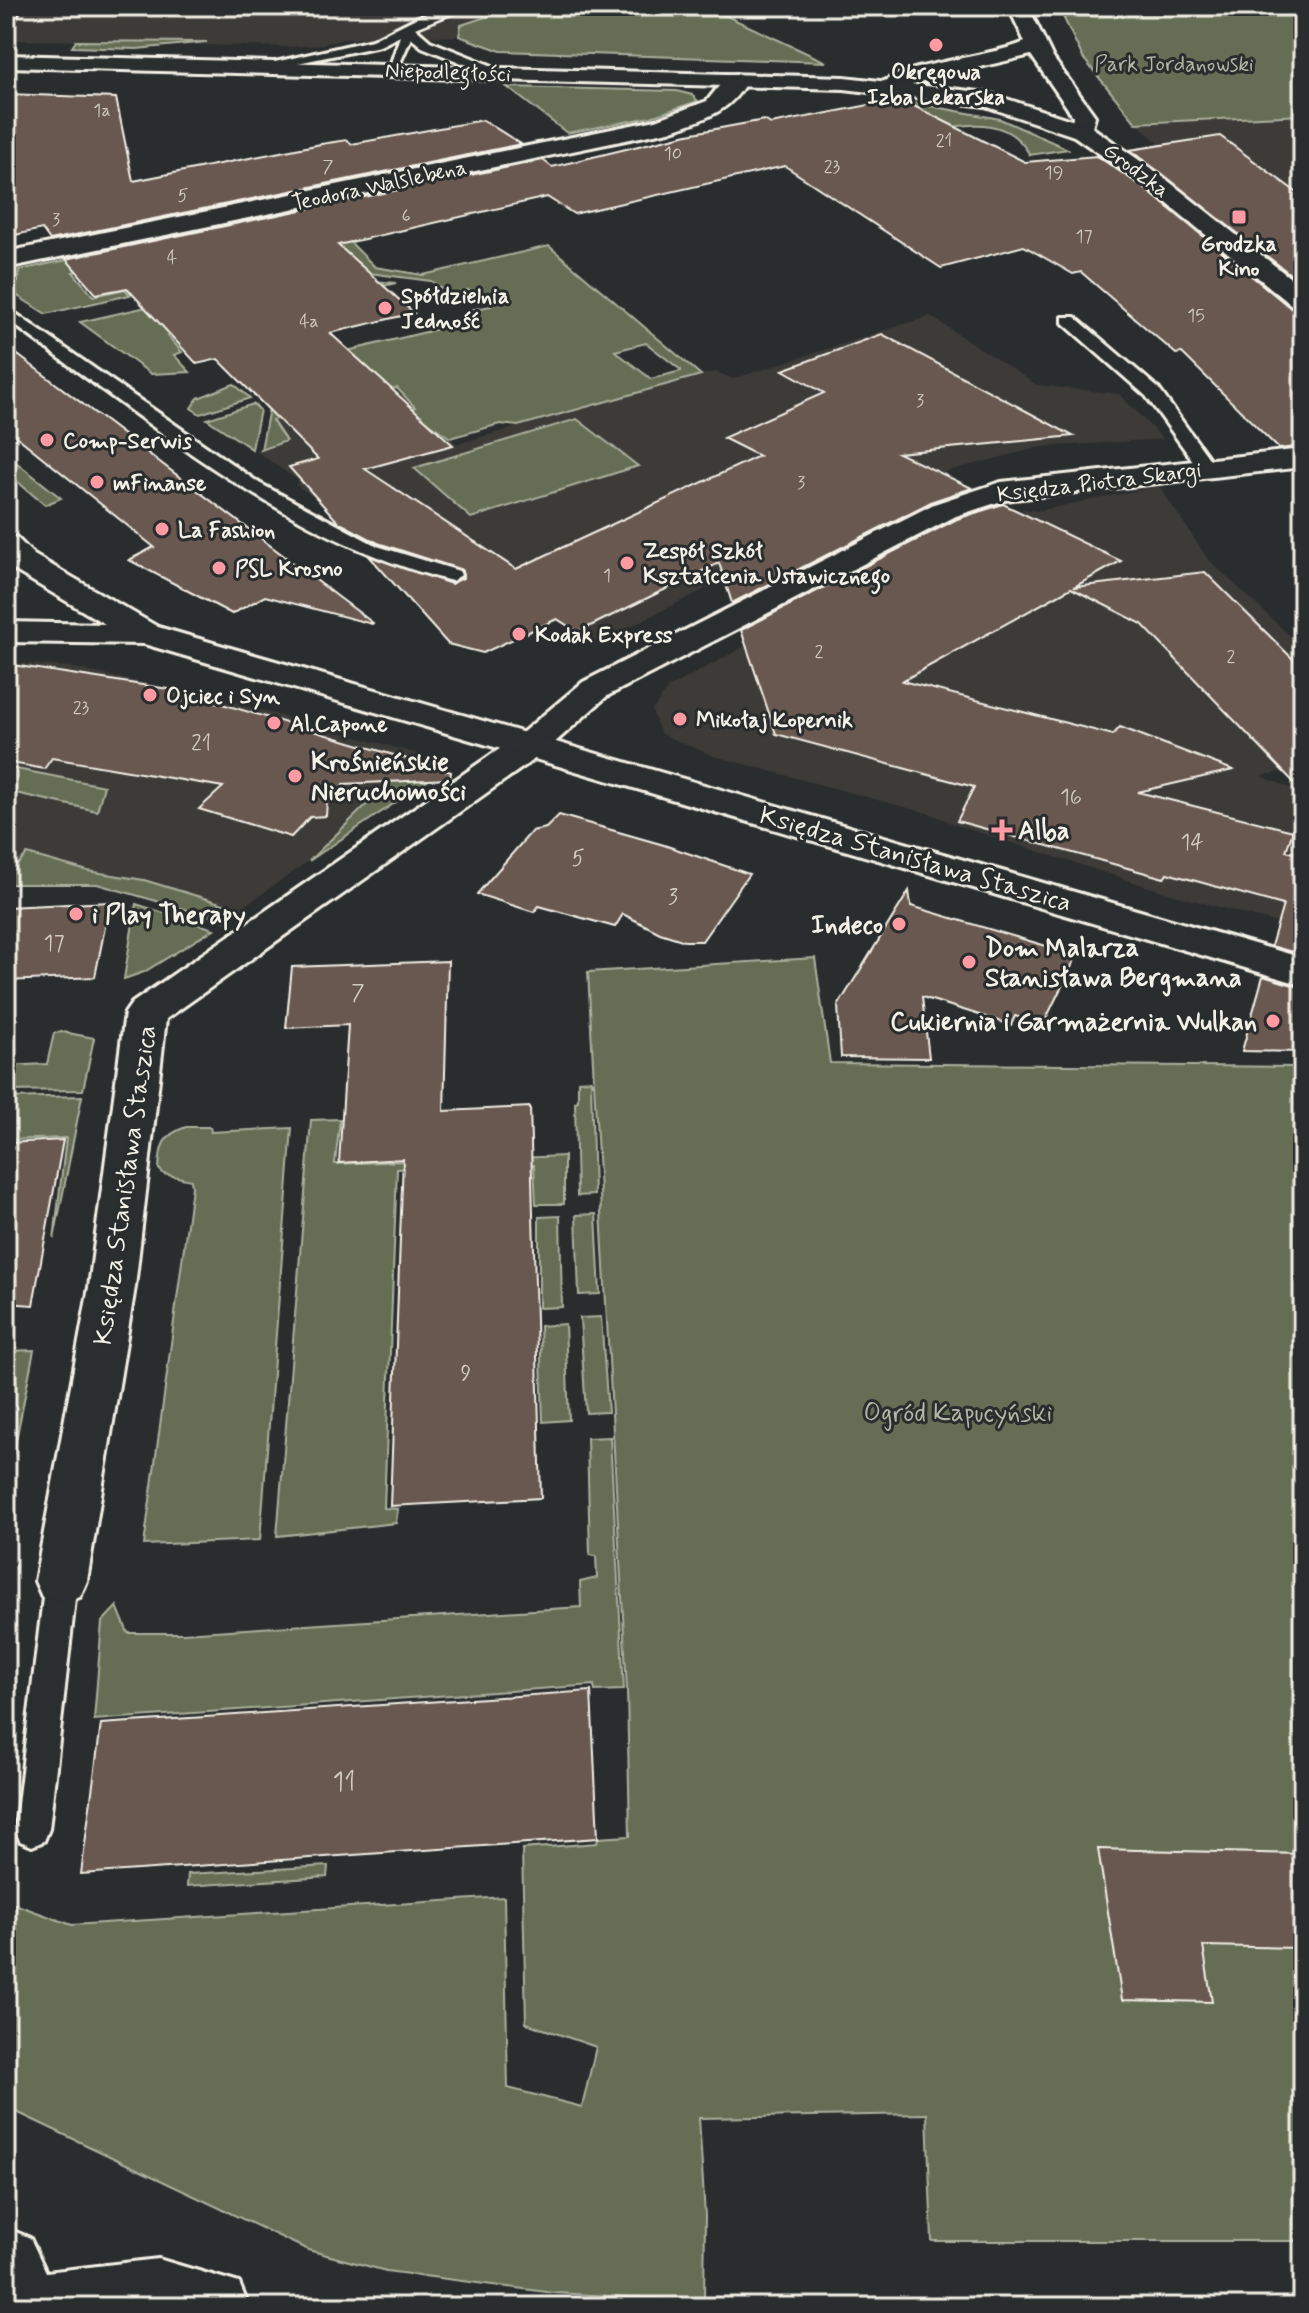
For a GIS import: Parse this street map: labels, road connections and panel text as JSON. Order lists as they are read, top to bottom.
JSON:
{
  "streets": {
    "street": [
      "Niepodległości",
      "Grodzka",
      "Teodora Walslebena",
      "Księdza Piotra Skargi",
      "Księdza Stanisława Staszica"
    ]
  },
  "crossings": [
    ["Niepodległości", "Grodzka"],
    ["Niepodległości", "Teodora Walslebena"],
    ["Księdza Piotra Skargi", "Księdza Stanisława Staszica"]
  ],
  "parks": ["Park Jordanowski", "Ogród Kapucyński"],
  "places": {
    "other": [
      "Okręgowa Izba Lekarska",
      "Spółdzielnia Jedność",
      "Comp-Serwis",
      "mFinanse",
      "La Fashion",
      "Zespół Szkół Kształcenia Ustawicznego",
      "PSL Krosno",
      "Kodak Express",
      "Ojciec i Syn",
      "Mikołaj Kopernik",
      "Al.Capone",
      "Krośnieńskie Nieruchomości",
      "i Play Therapy",
      "Indeco",
      "Dom Malarza Stanisława Bergmana",
      "Cukiernia i Garmażernia Wulkan"
    ],
    "transit": ["Grodzka Kino"],
    "health": ["Alba"]
  },
  "house_numbers": [
    "1a",
    "21",
    "10",
    "7",
    "23",
    "19",
    "5",
    "6",
    "3",
    "17",
    "4",
    "15",
    "4a",
    "3",
    "3",
    "1",
    "2",
    "2",
    "23",
    "21",
    "16",
    "14",
    "5",
    "3",
    "17",
    "7",
    "9",
    "11"
  ]
}
